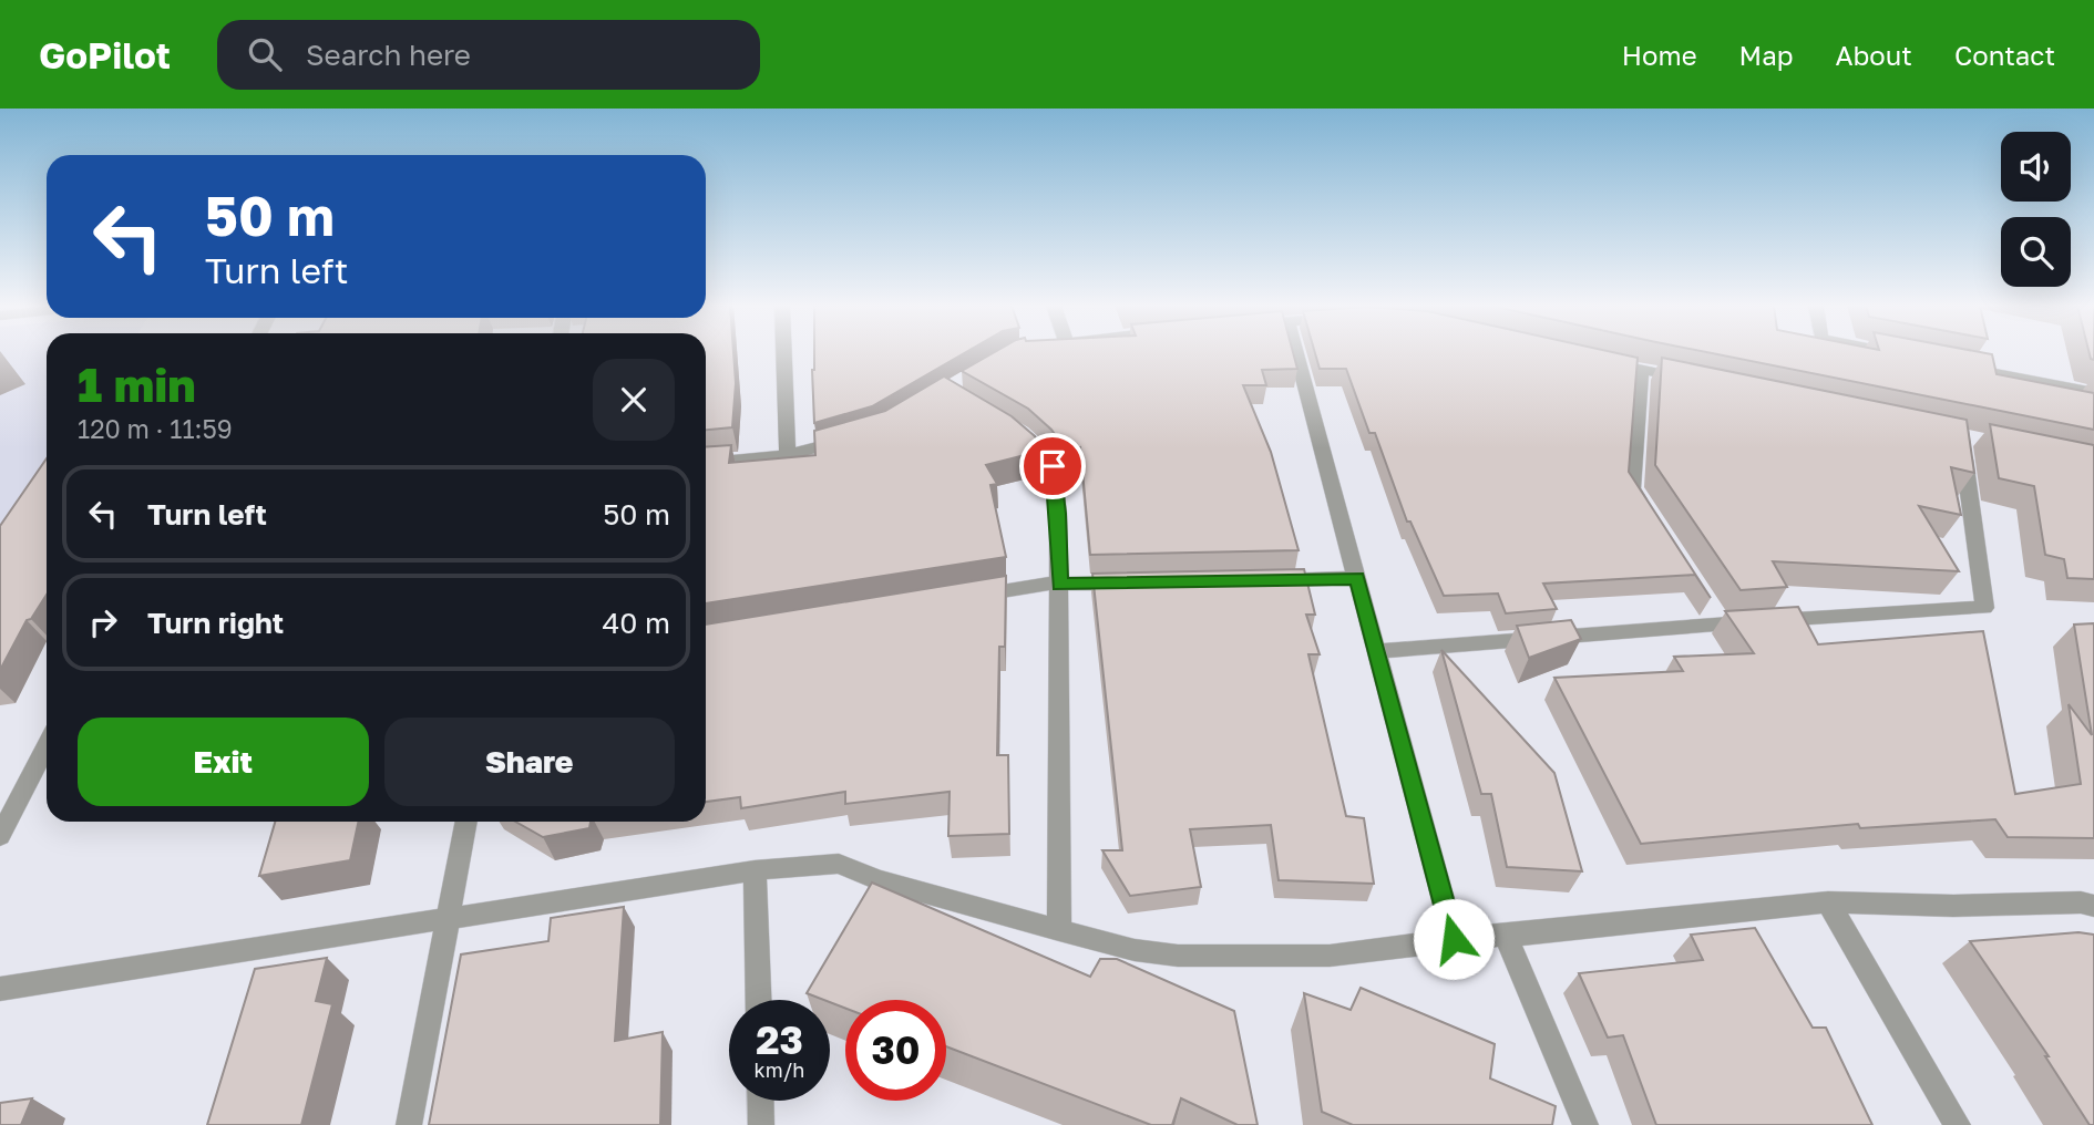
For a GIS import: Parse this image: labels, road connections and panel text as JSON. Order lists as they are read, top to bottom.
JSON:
{
  "page": {
    "header": "GoPilot",
    "search": "Search here",
    "nav": [
      "Home",
      "Map",
      "About",
      "Contact"
    ],
    "turn": ["50 m", "Turn left"],
    "heading": ["1 min", "120 m · 11:59"],
    "list": [
      {
        "name": "Turn left",
        "value": "50 m"
      },
      {
        "name": "Turn right",
        "value": "40 m"
      }
    ],
    "buttons": ["Exit", "Share"],
    "speed": "23 km/h",
    "limit": "30"
  }
}
